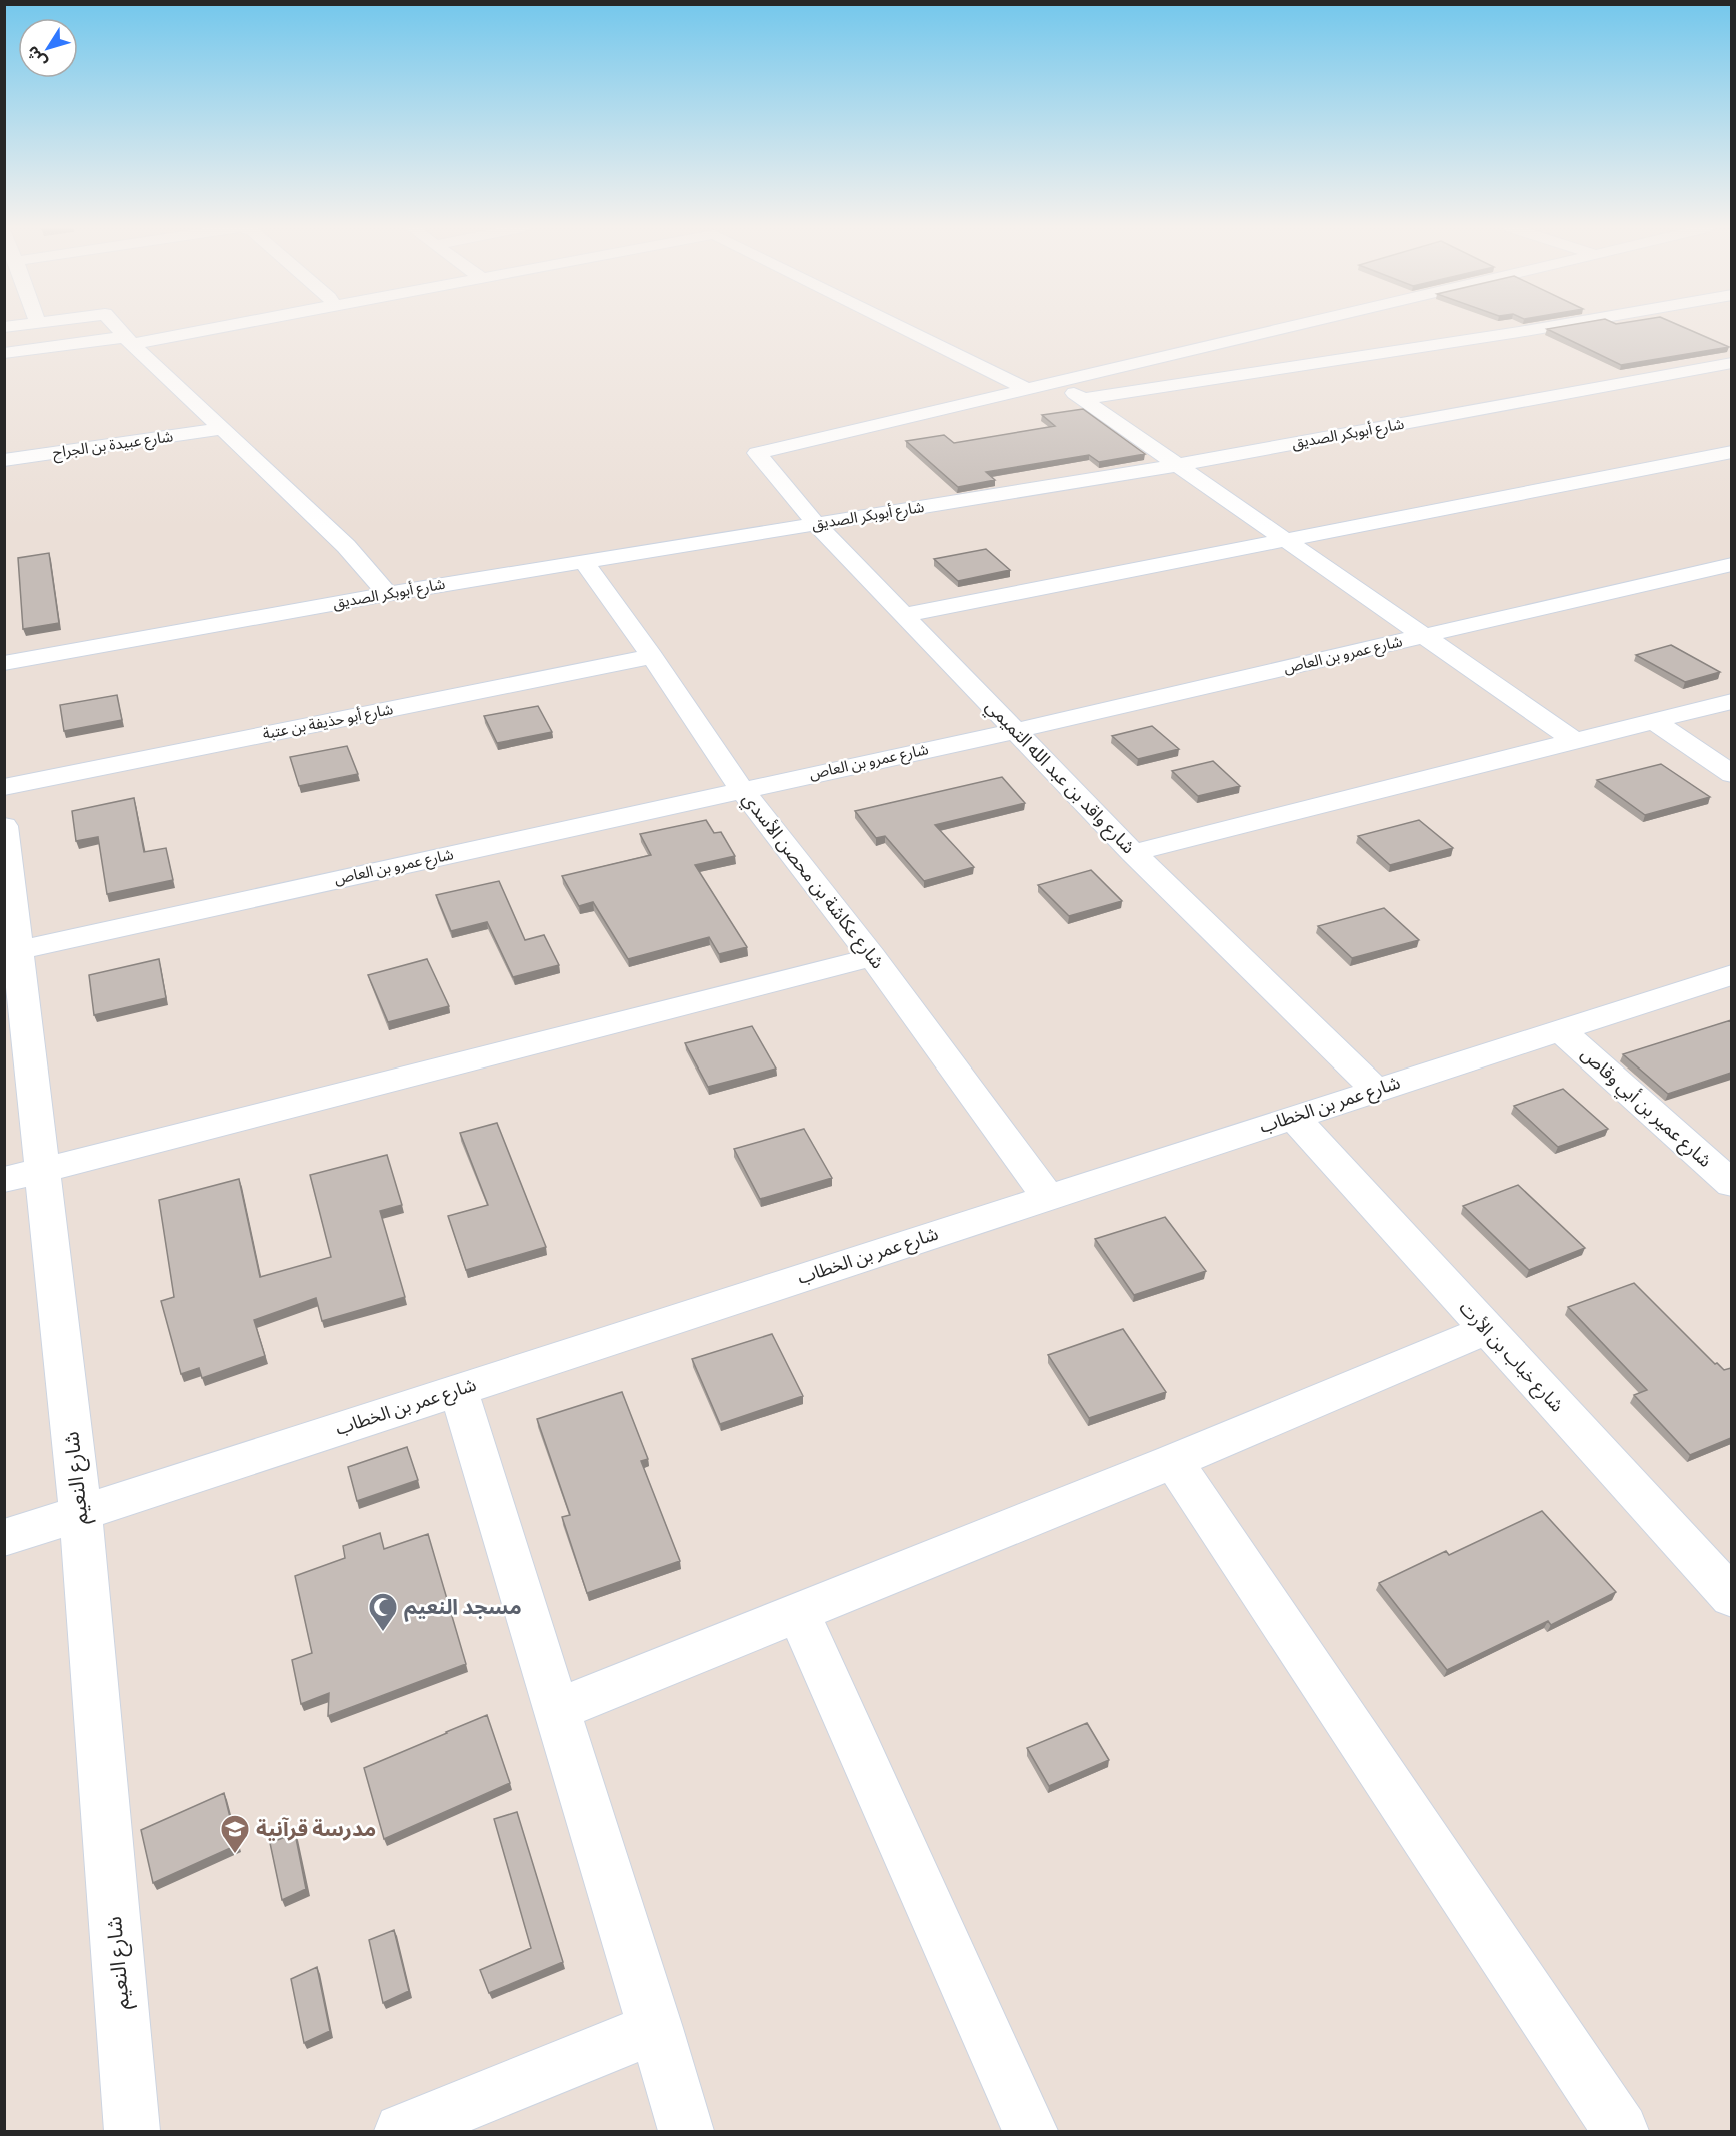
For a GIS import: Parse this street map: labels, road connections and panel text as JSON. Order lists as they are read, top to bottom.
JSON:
{
  "streets": {
    "street": [
      "شارع أبوبكر الصديق",
      "شارع عبيدة بن الجراح",
      "شارع عمرو بن العاص",
      "شارع أبو حذيفة بن عتبة",
      "شارع واقد بن عبد الله التميمي",
      "شارع عكاشة بن محصن الأسدي",
      "شارع عمر بن الخطاب",
      "شارع عمير بن أبي وقاص",
      "شارع خباب بن الأرت",
      "شارع النعيم"
    ]
  },
  "crossings": [
    ["شارع أبوبكر الصديق", "شارع واقد بن عبد الله التميمي"],
    ["شارع أبوبكر الصديق", "شارع عكاشة بن محصن الأسدي"],
    ["شارع عمرو بن العاص", "شارع واقد بن عبد الله التميمي"],
    ["شارع عمرو بن العاص", "شارع عكاشة بن محصن الأسدي"],
    ["شارع عمرو بن العاص", "شارع النعيم"],
    ["شارع أبو حذيفة بن عتبة", "شارع عكاشة بن محصن الأسدي"],
    ["شارع واقد بن عبد الله التميمي", "شارع عمر بن الخطاب"],
    ["شارع عكاشة بن محصن الأسدي", "شارع عمر بن الخطاب"],
    ["شارع عمر بن الخطاب", "شارع عمير بن أبي وقاص"],
    ["شارع عمر بن الخطاب", "شارع خباب بن الأرت"],
    ["شارع عمر بن الخطاب", "شارع النعيم"]
  ],
  "places": {
    "mosque": ["مسجد النعيم"],
    "school or university": ["مدرسة قرآنية"]
  },
  "north": "bottom left"
}
